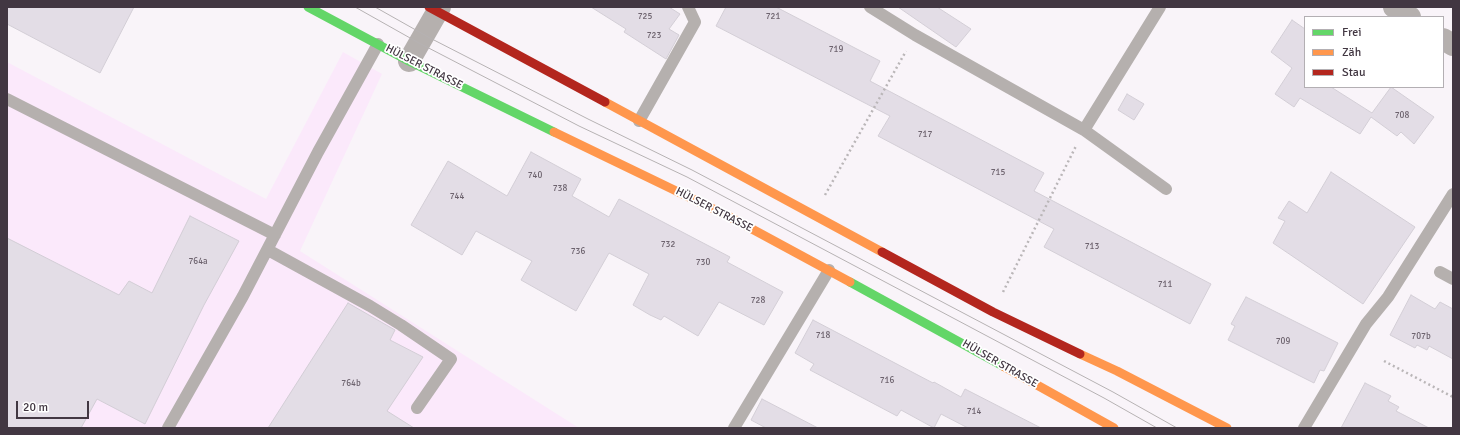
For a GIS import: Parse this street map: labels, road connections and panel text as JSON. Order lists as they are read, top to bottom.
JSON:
{
  "streets": {
    "street": ["HÜLSER STRASSE"]
  },
  "house_numbers": [
    "725",
    "721",
    "723",
    "719",
    "708",
    "717",
    "715",
    "740",
    "738",
    "744",
    "732",
    "713",
    "736",
    "764a",
    "730",
    "711",
    "728",
    "718",
    "707b",
    "709",
    "716",
    "764b",
    "714"
  ],
  "legend": ["Frei", "Zäh", "Stau"],
  "scale_bar": "20 m"
}
